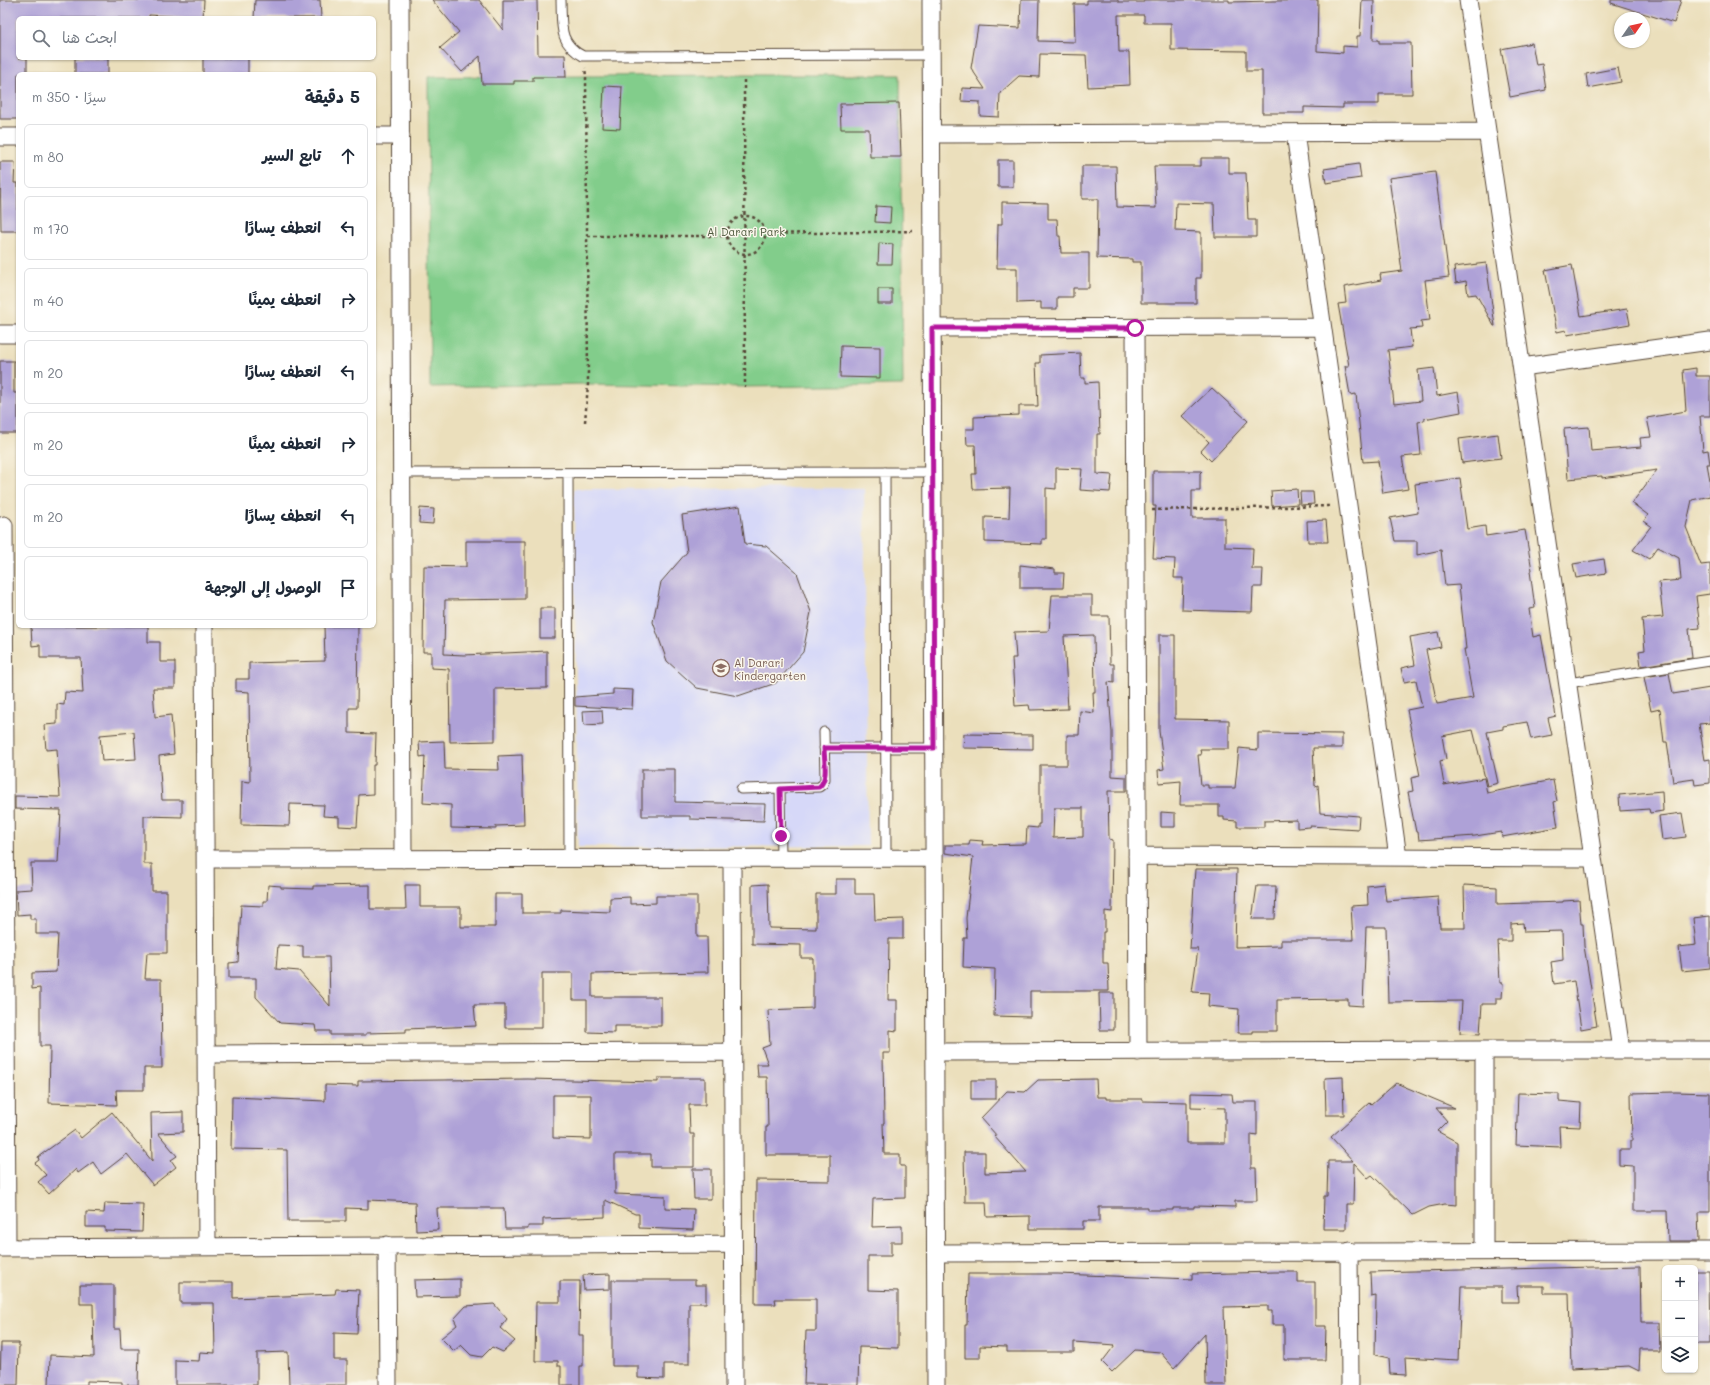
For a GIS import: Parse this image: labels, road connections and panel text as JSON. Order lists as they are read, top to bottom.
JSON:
{
  "parks": ["Al Darari Park"],
  "places": {
    "school or university": ["Al Darari Kindergarten"]
  },
  "north": "top right",
  "page": {
    "search": "ابحث هنا",
    "heading": ["5 دقيقة", "سيرًا · 350 m"],
    "list": [
      ["تابع السير", "80 m"],
      ["انعطف يسارًا", "170 m"],
      ["انعطف يمينًا", "40 m"],
      ["انعطف يسارًا", "20 m"],
      ["انعطف يمينًا", "20 m"],
      ["انعطف يسارًا", "20 m"],
      "الوصول إلى الوجهة"
    ],
    "map_buttons": ["+", "−"]
  }
}
